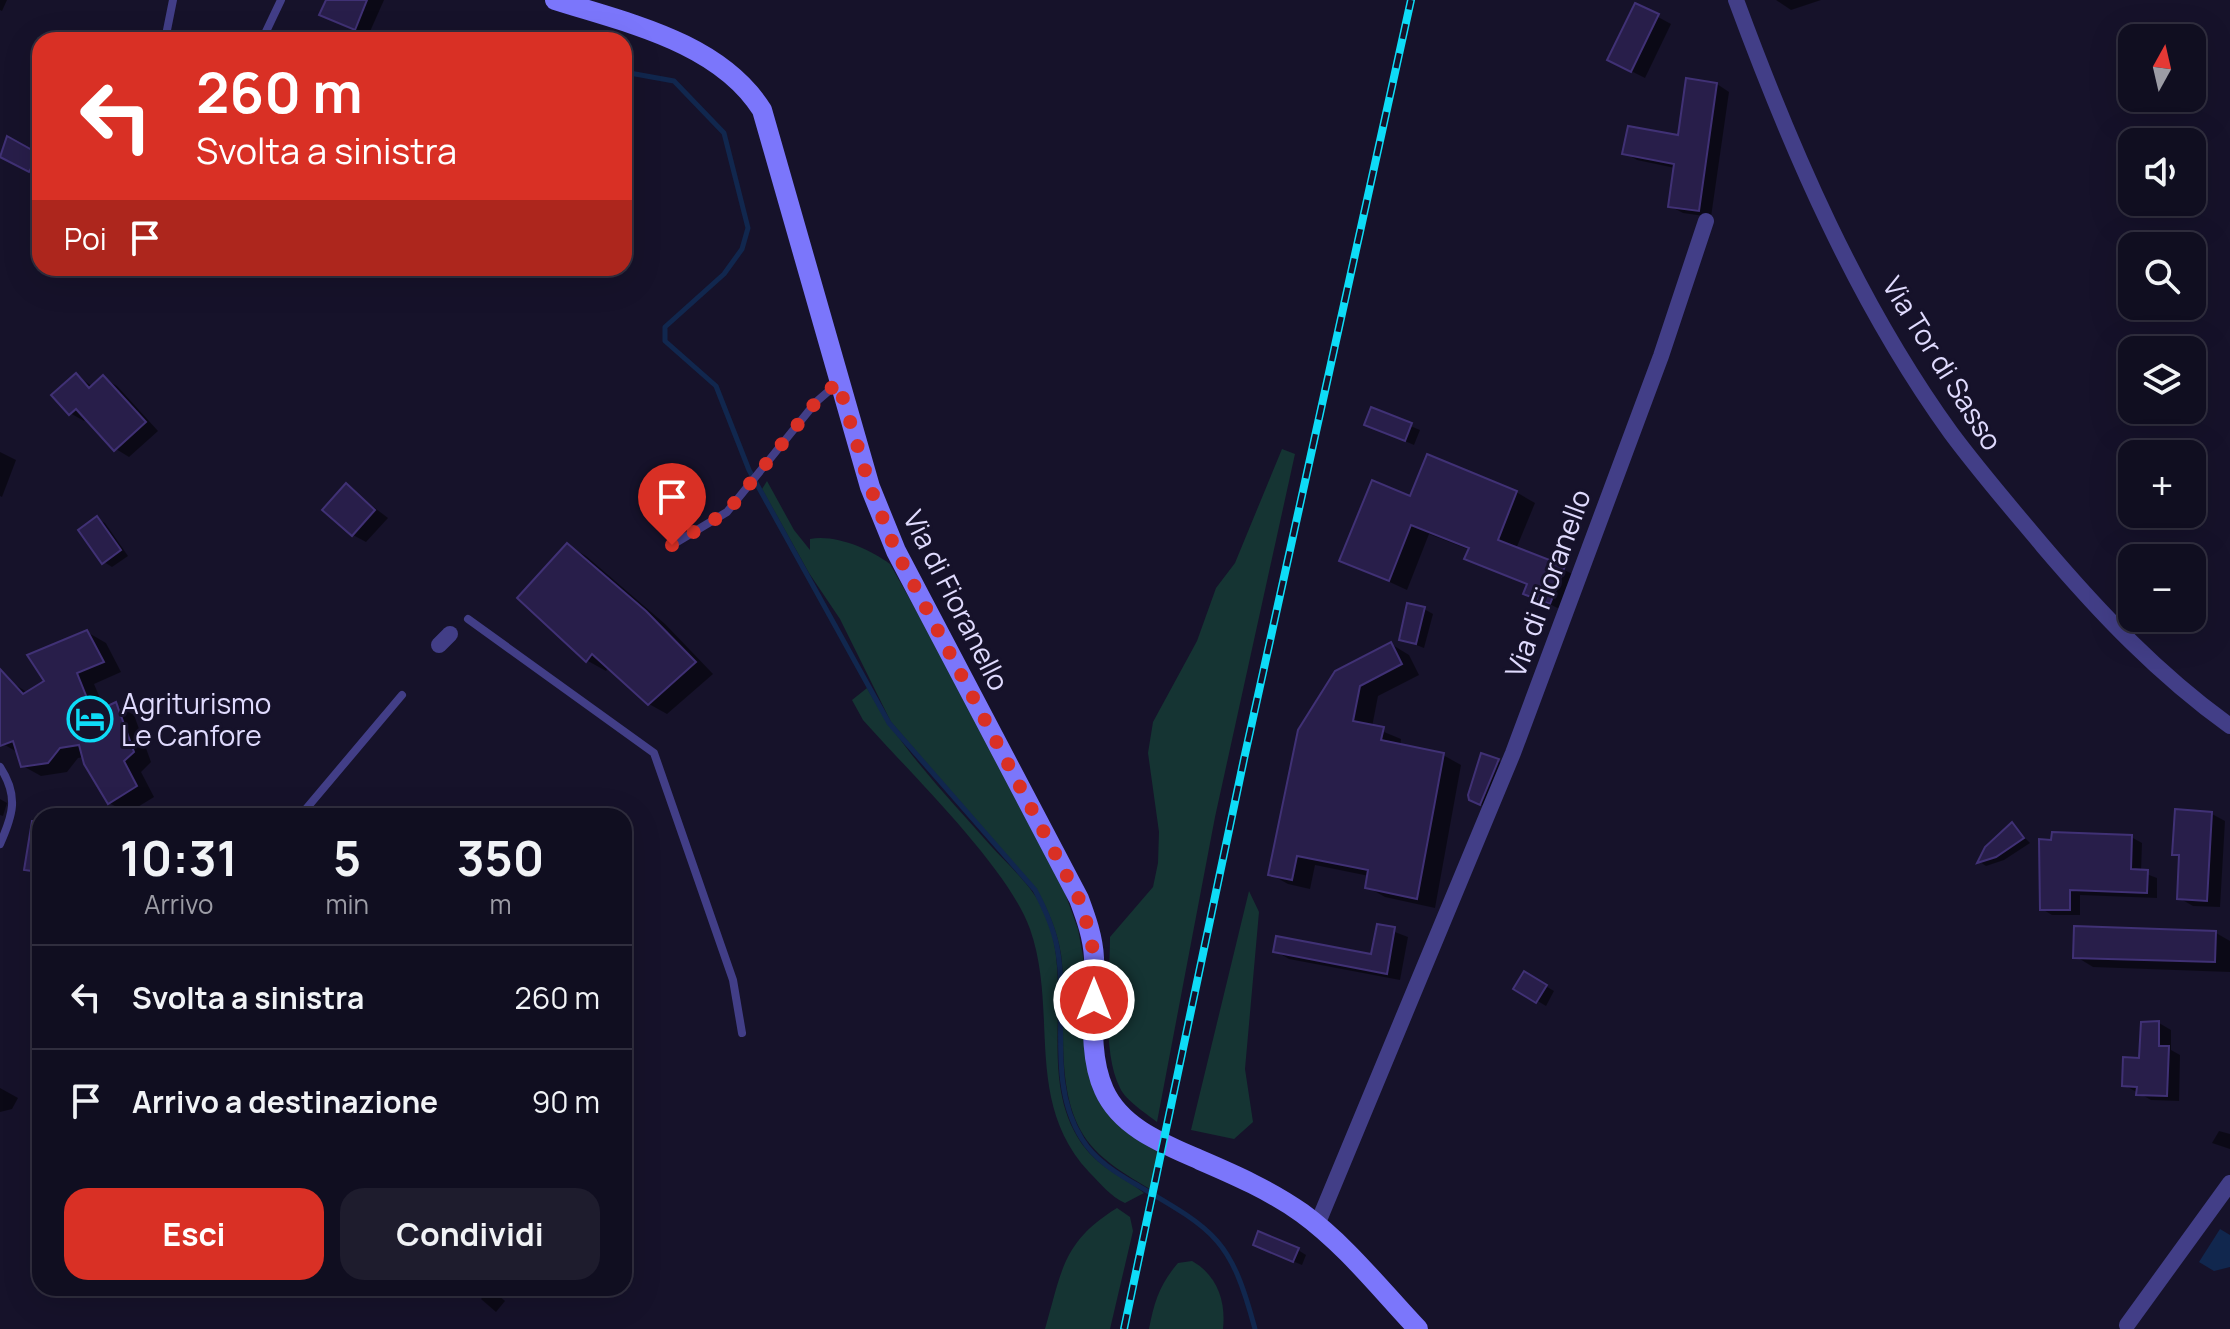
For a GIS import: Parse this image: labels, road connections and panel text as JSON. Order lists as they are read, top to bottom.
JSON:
{
  "streets": {
    "street": ["Via Tor di Sasso", "Via di Fioranello"]
  },
  "places": {
    "hotel": ["Agriturismo Le Canfore"]
  },
  "north": "top",
  "page": {
    "map_buttons": ["+", "−"],
    "turn": ["260 m", "Svolta a sinistra"],
    "then": "Poi",
    "eta": [
      "10:31",
      "Arrivo",
      "5",
      "min",
      "350",
      "m"
    ],
    "list": [
      {
        "name": "Svolta a sinistra",
        "value": "260 m"
      },
      {
        "name": "Arrivo a destinazione",
        "value": "90 m"
      }
    ],
    "buttons": ["Esci", "Condividi"]
  }
}
